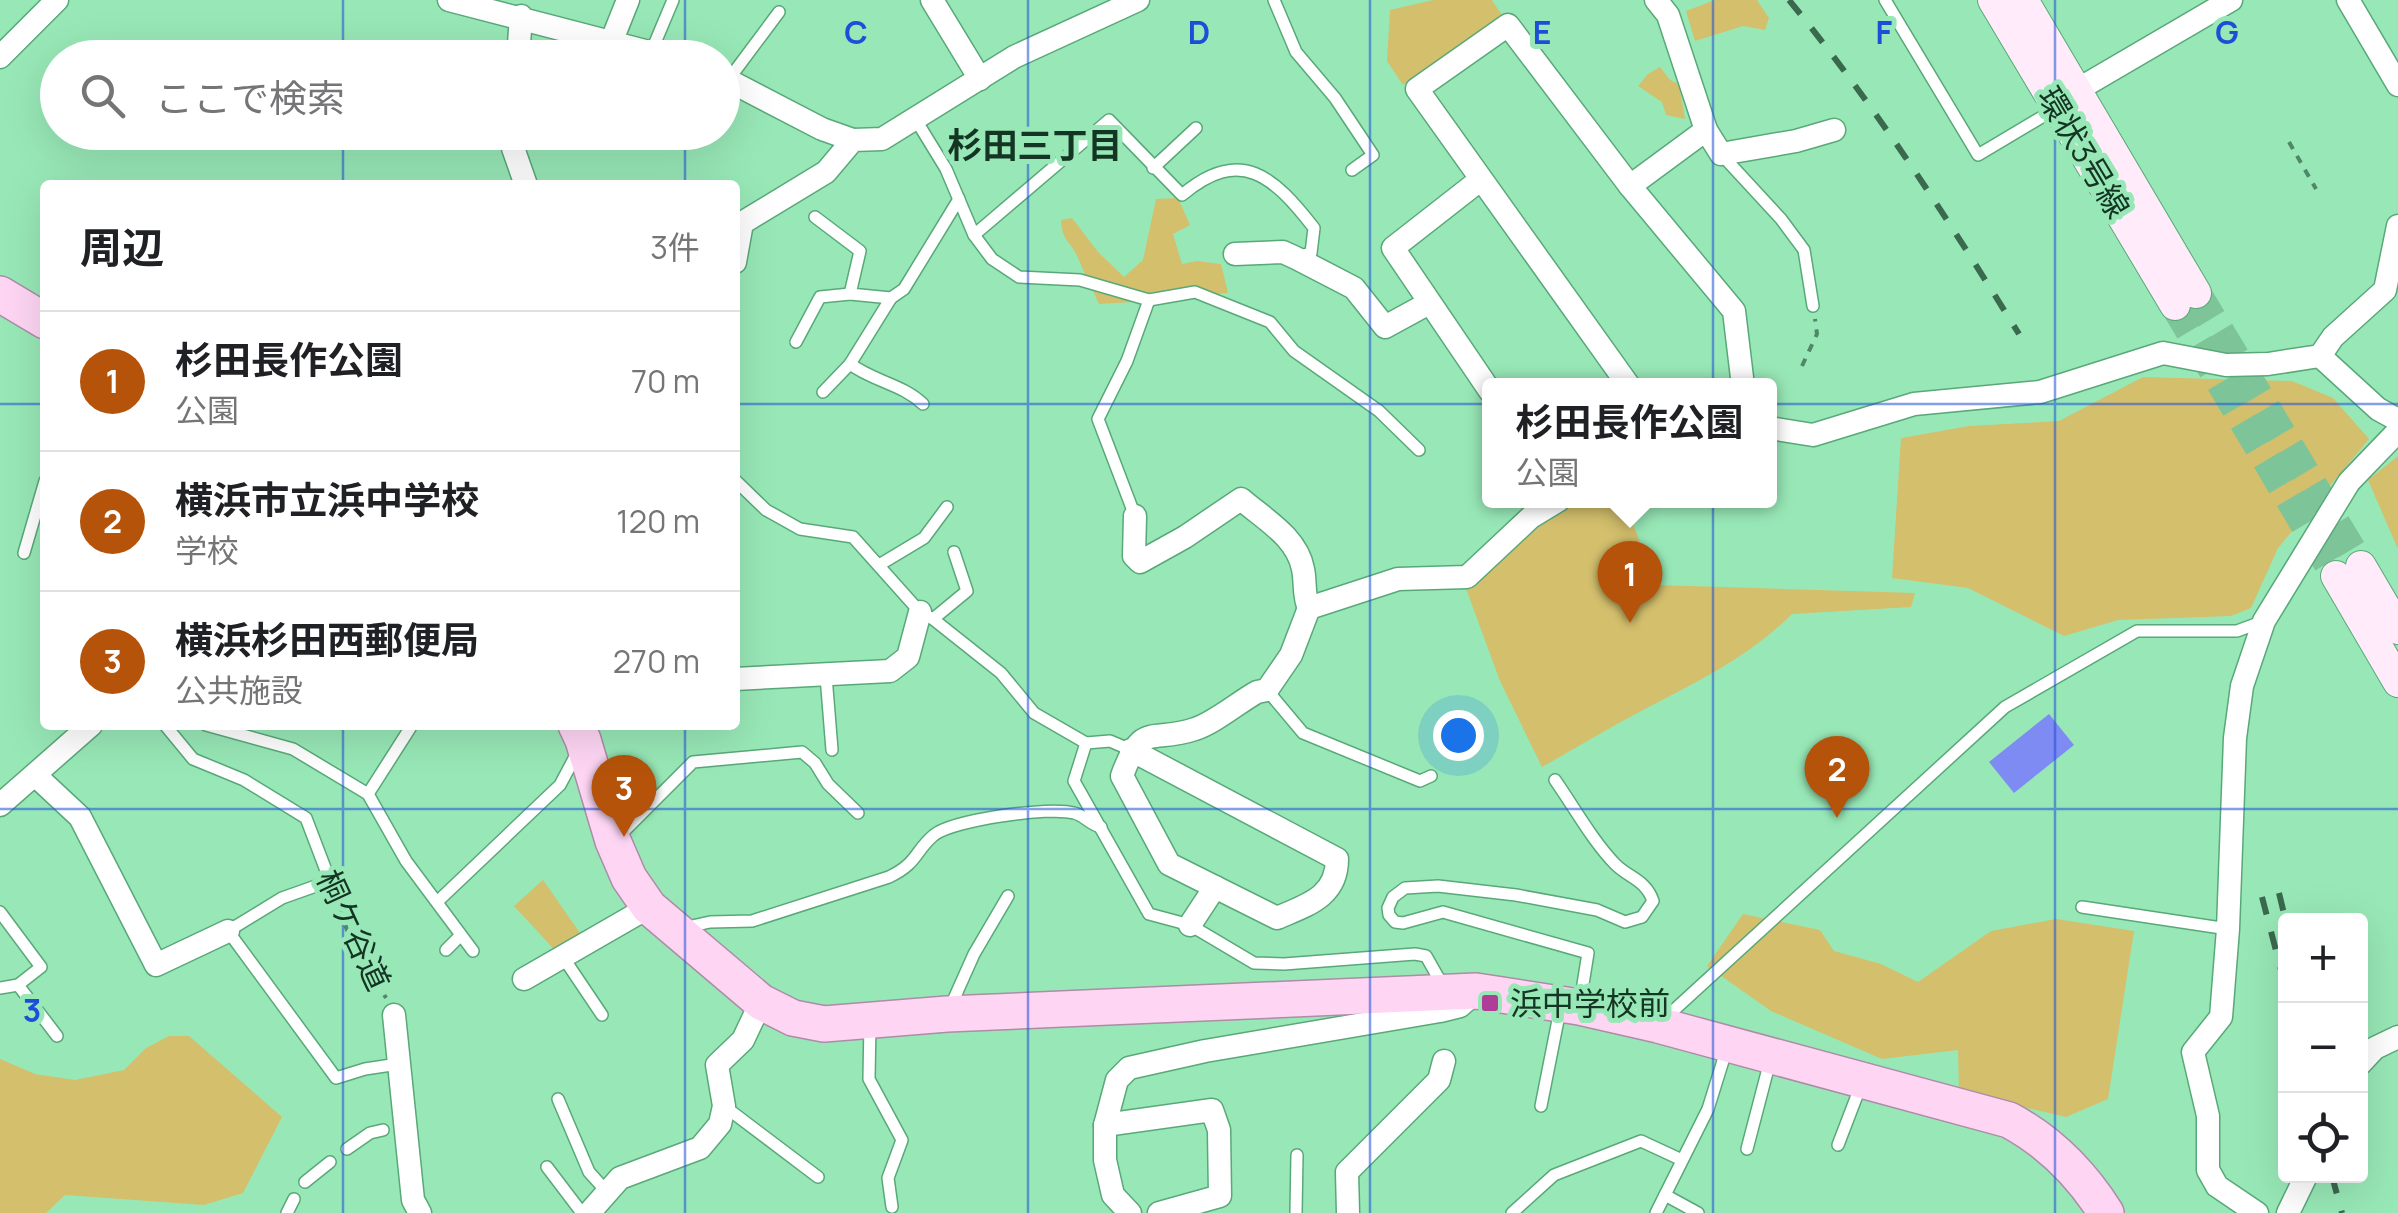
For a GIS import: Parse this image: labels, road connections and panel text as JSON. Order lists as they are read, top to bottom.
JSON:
{
  "streets": {
    "street": ["環状3号線", "桐ケ谷道"]
  },
  "districts": ["杉田三丁目"],
  "places": {
    "transit": ["浜中学校前"]
  },
  "page": {
    "search": "ここで検索",
    "heading": ["周辺", "3件"],
    "list": [
      {
        "mark": "1",
        "name": "杉田長作公園",
        "note": "公園",
        "value": "70 m"
      },
      {
        "mark": "2",
        "name": "横浜市立浜中学校",
        "note": "学校",
        "value": "120 m"
      },
      {
        "mark": "3",
        "name": "横浜杉田西郵便局",
        "note": "公共施設",
        "value": "270 m"
      }
    ],
    "popup": ["杉田長作公園", "公園"],
    "pins": ["1", "2", "3"],
    "map_buttons": ["+", "−"]
  },
  "grid": {
    "columns": [
      "C",
      "D",
      "E",
      "F",
      "G"
    ],
    "rows": ["3"]
  }
}
